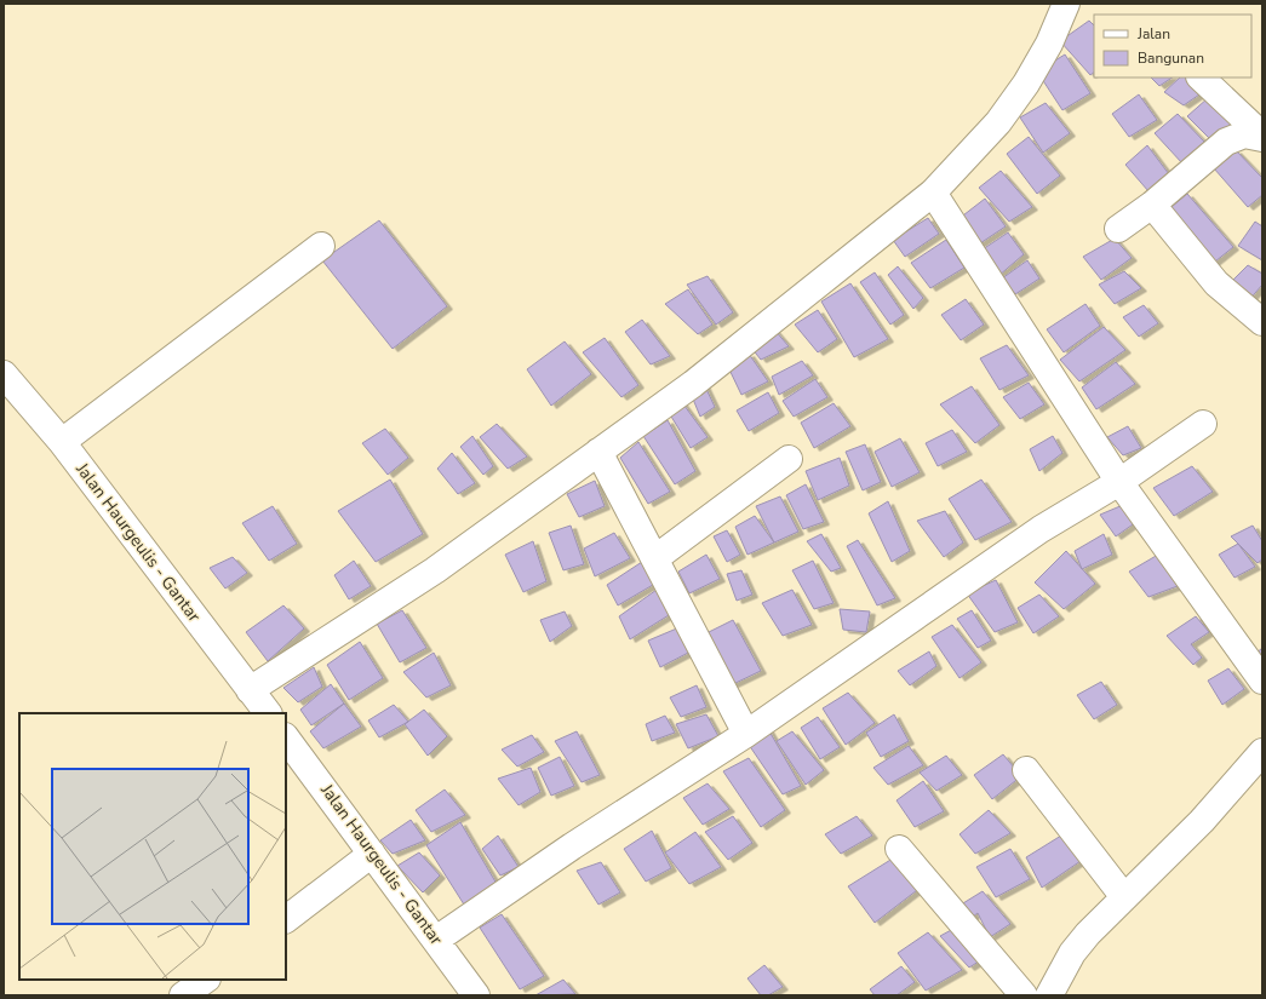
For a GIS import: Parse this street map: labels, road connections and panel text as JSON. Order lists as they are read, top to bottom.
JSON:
{
  "streets": {
    "street": ["Jalan Haurgeulis - Gantar"]
  },
  "legend": ["Jalan", "Bangunan"]
}
